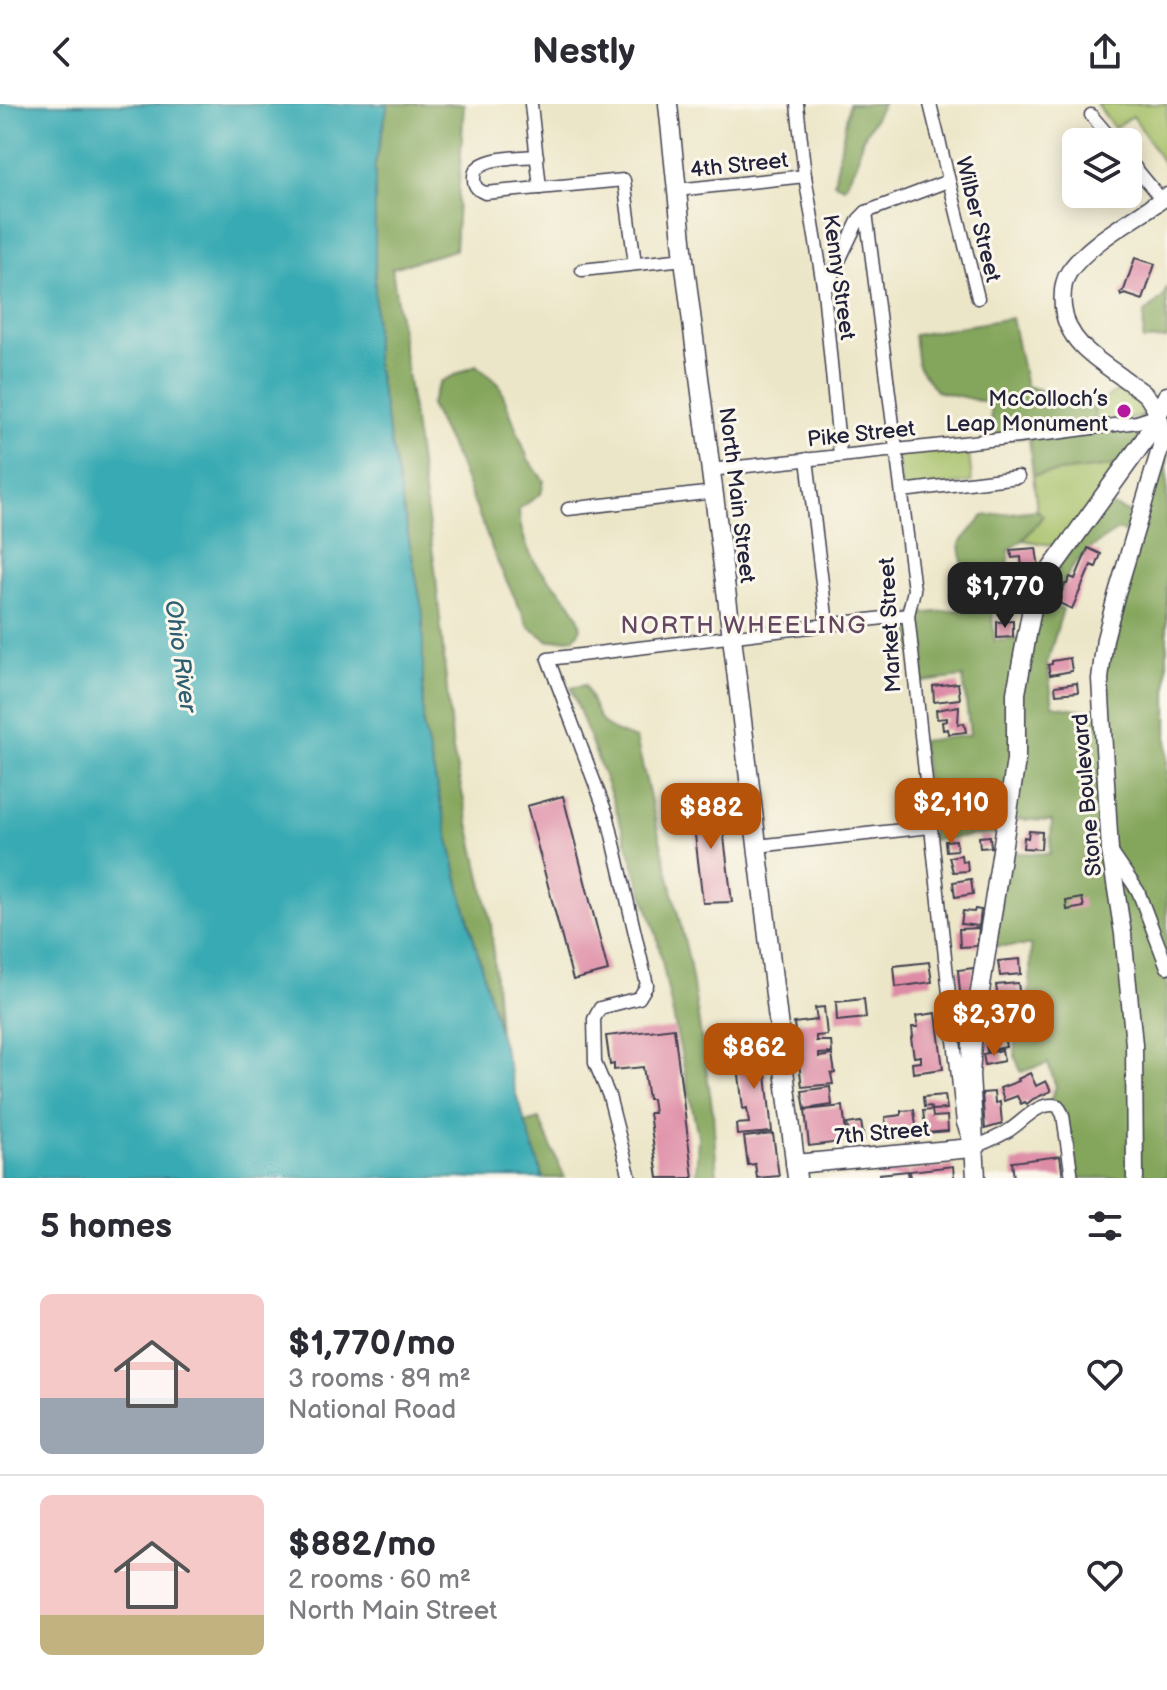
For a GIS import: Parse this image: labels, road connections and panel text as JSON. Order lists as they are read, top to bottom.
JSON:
{
  "streets": {
    "main road": ["North Main Street", "Market Street", "7th Street"],
    "street": [
      "4th Street",
      "Wilber Street",
      "Kenny Street",
      "Pike Street",
      "Stone Boulevard"
    ]
  },
  "crossings": [
    ["4th Street", "Kenny Street"],
    ["4th Street", "North Main Street"],
    ["Kenny Street", "Pike Street"],
    ["Pike Street", "North Main Street"],
    ["Pike Street", "Market Street"],
    ["Pike Street", "Stone Boulevard"],
    ["North Main Street", "7th Street"],
    ["Market Street", "7th Street"]
  ],
  "districts": ["NORTH WHEELING"],
  "water": ["Ohio River"],
  "places": ["McColloch’s Leap Monument"],
  "page": {
    "header": "Nestly",
    "price": [
      "$1,770",
      "$2,110",
      "$882",
      "$2,370",
      "$862"
    ],
    "heading": "5 homes",
    "list": [
      {
        "name": "$1,770/mo",
        "note": "3 rooms · 89 m² · National Road"
      },
      {
        "name": "$882/mo",
        "note": "2 rooms · 60 m² · North Main Street"
      }
    ]
  }
}
